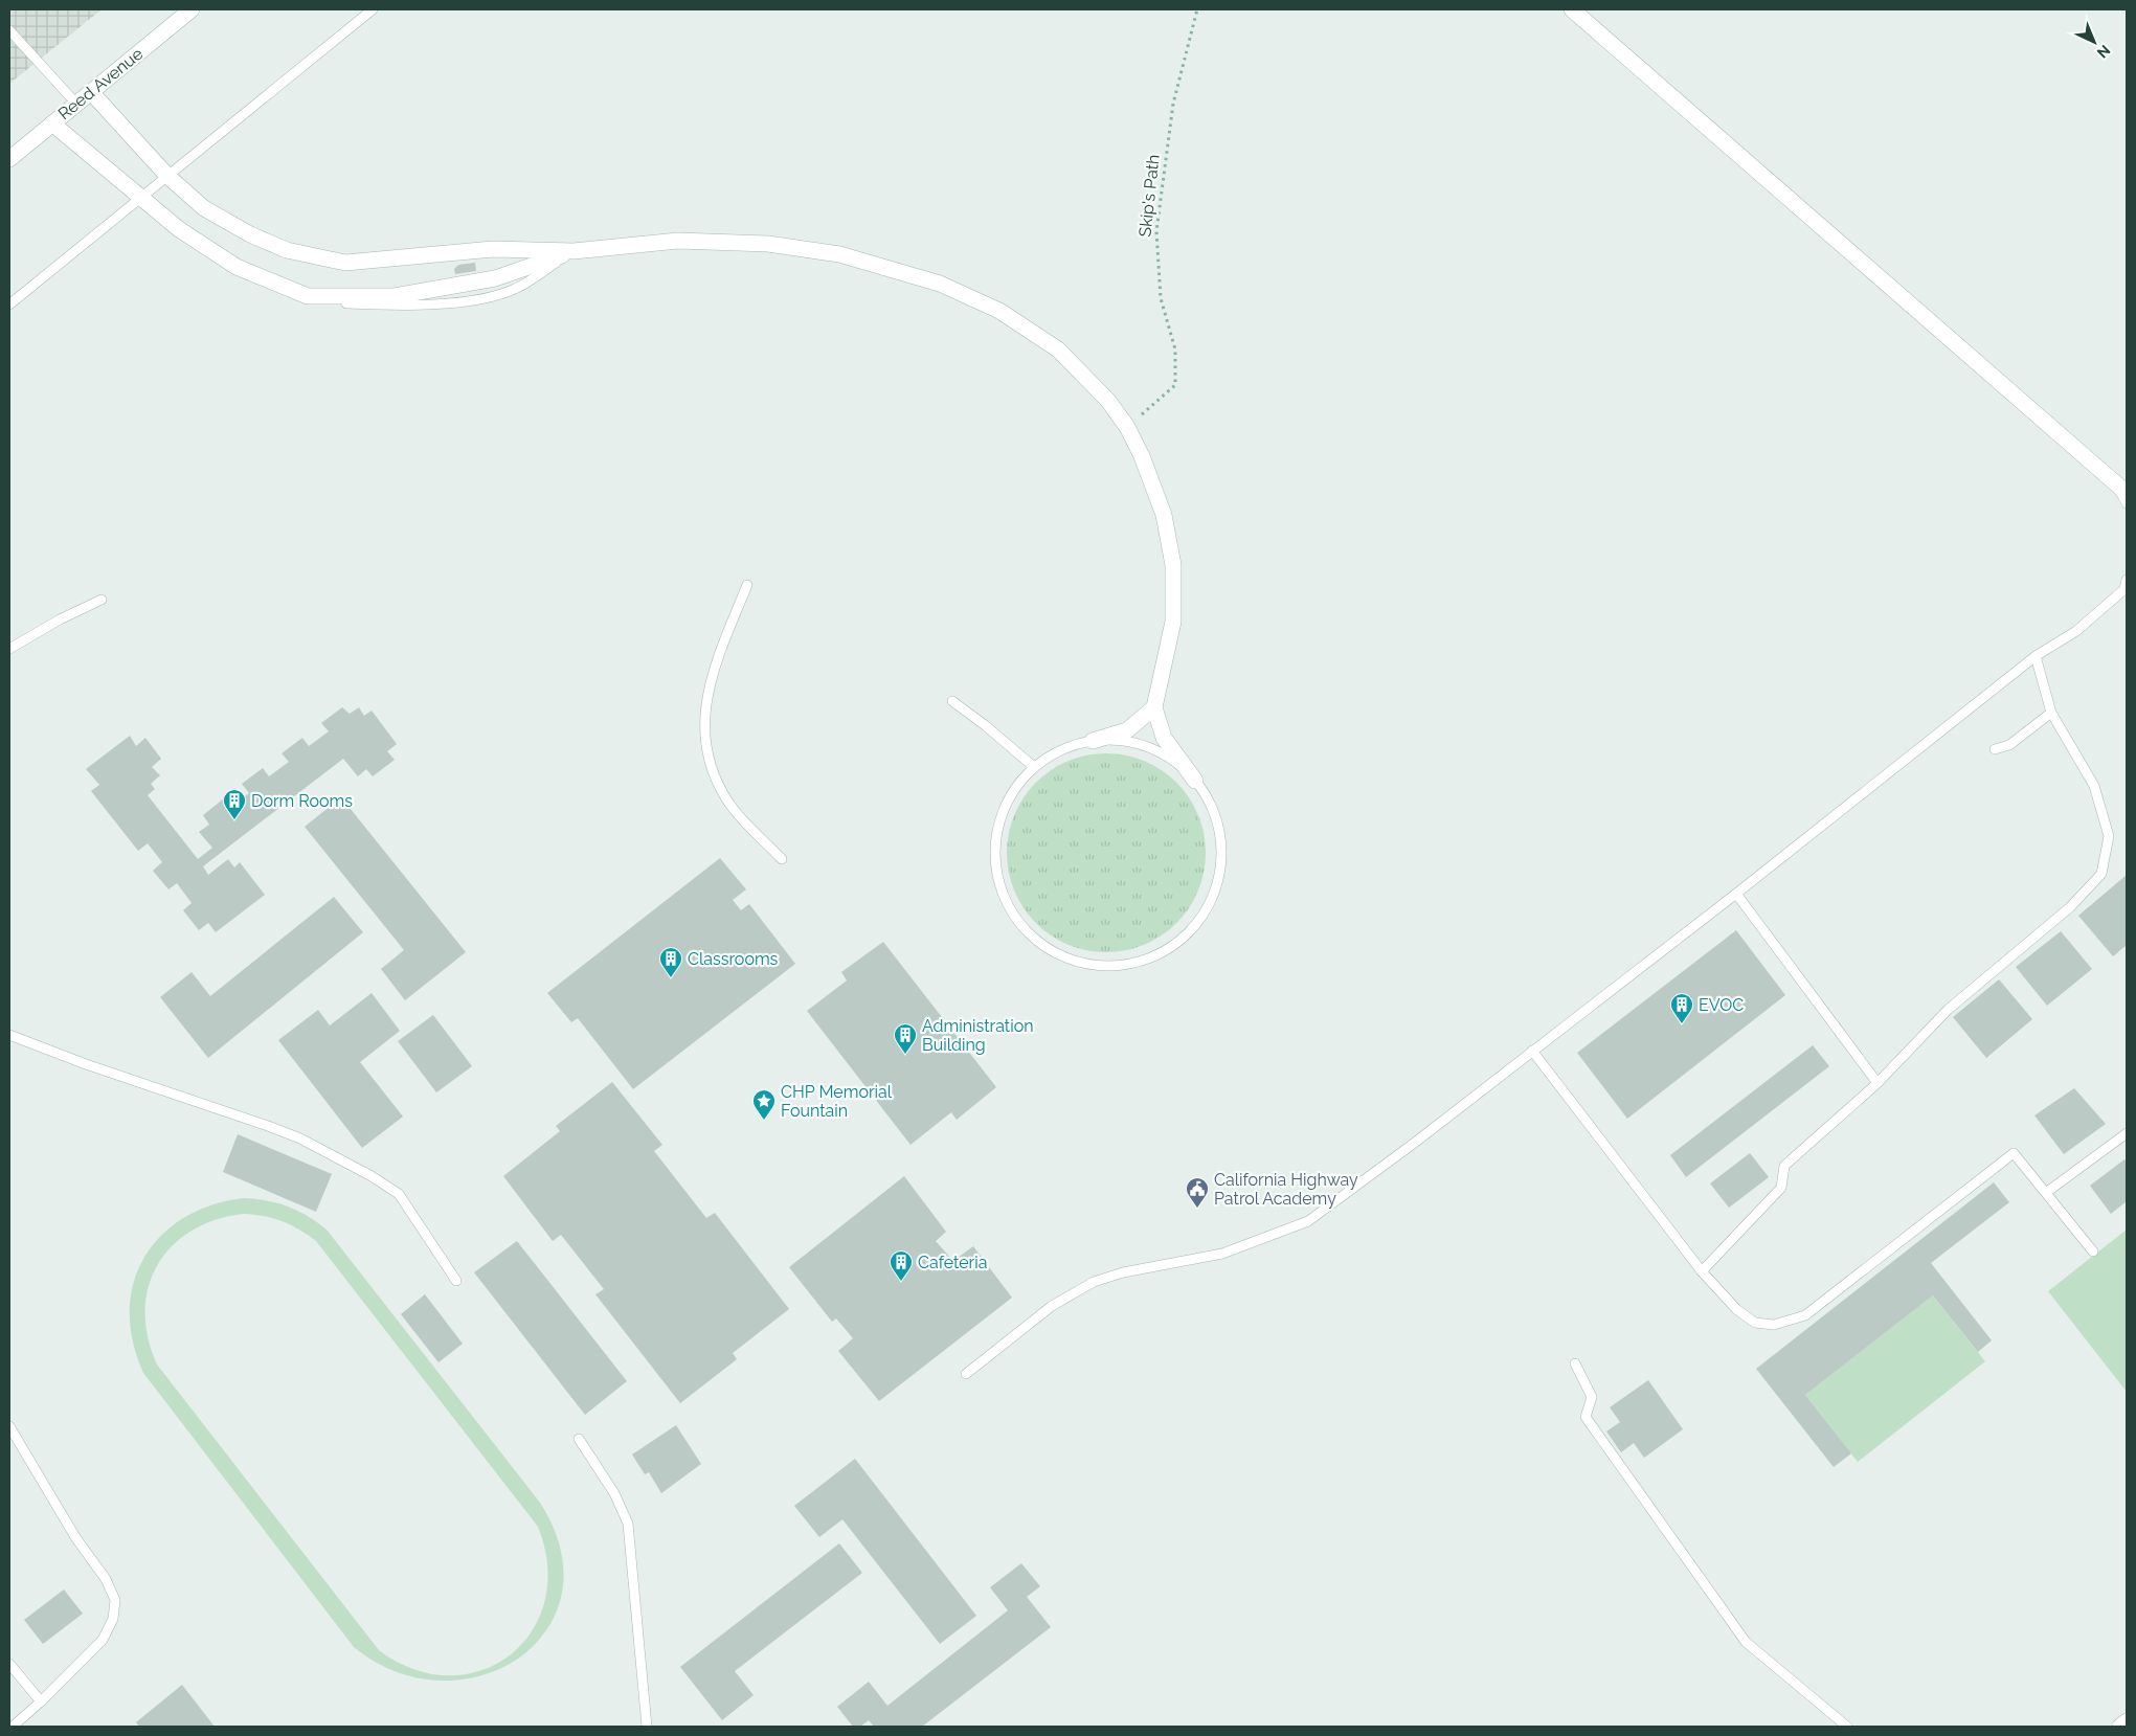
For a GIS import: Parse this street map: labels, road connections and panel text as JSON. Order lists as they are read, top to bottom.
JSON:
{
  "streets": {
    "street": ["Reed Avenue"],
    "path": ["Skip's Path"]
  },
  "places": {
    "building": [
      "Dorm Rooms",
      "Classrooms",
      "EVOC",
      "Administration Building",
      "Cafeteria"
    ],
    "place": ["CHP Memorial Fountain"],
    "public building": ["California Highway Patrol Academy"]
  },
  "north": "bottom right"
}
